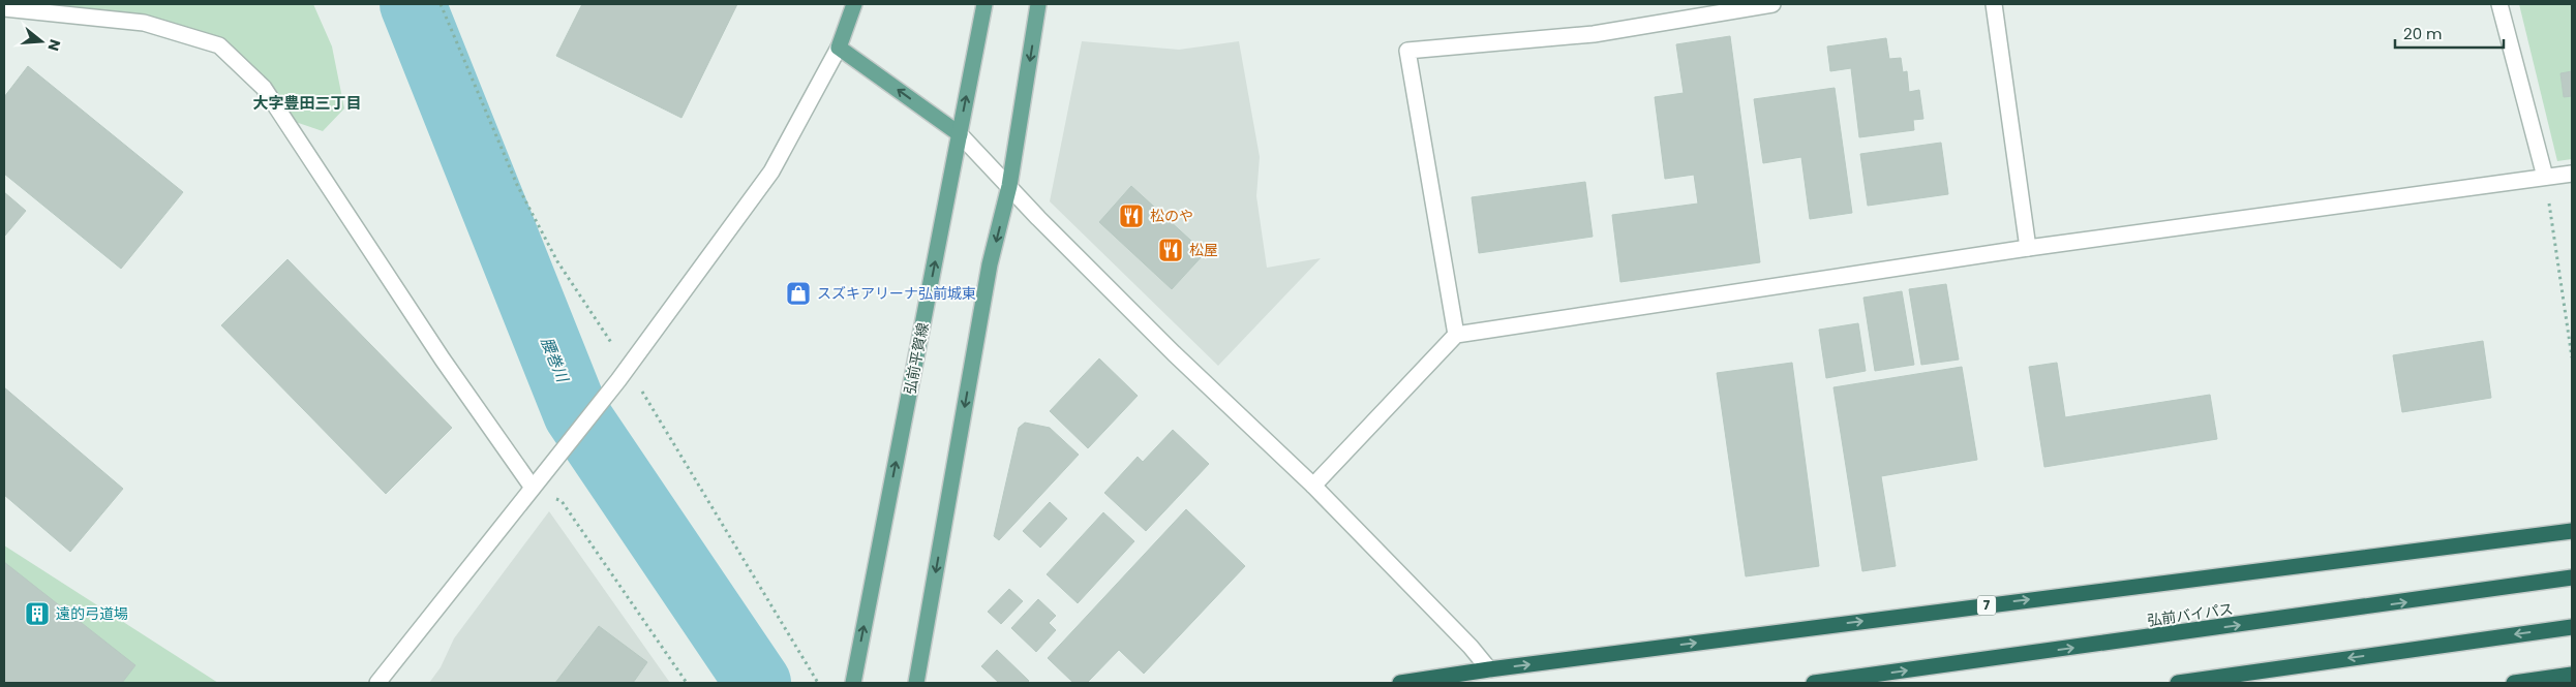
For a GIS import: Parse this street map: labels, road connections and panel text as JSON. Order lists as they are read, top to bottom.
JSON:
{
  "streets": {
    "highway": ["7", "弘前バイパス"],
    "main road": ["弘前平賀線"]
  },
  "districts": ["大字豊田三丁目"],
  "water": ["腰巻川"],
  "places": {
    "restaurant": ["松のや", "松屋"],
    "shop": ["スズキアリーナ弘前城東"],
    "building": ["遠的弓道場"]
  },
  "scale_bar": "20 m",
  "north": "right"
}
